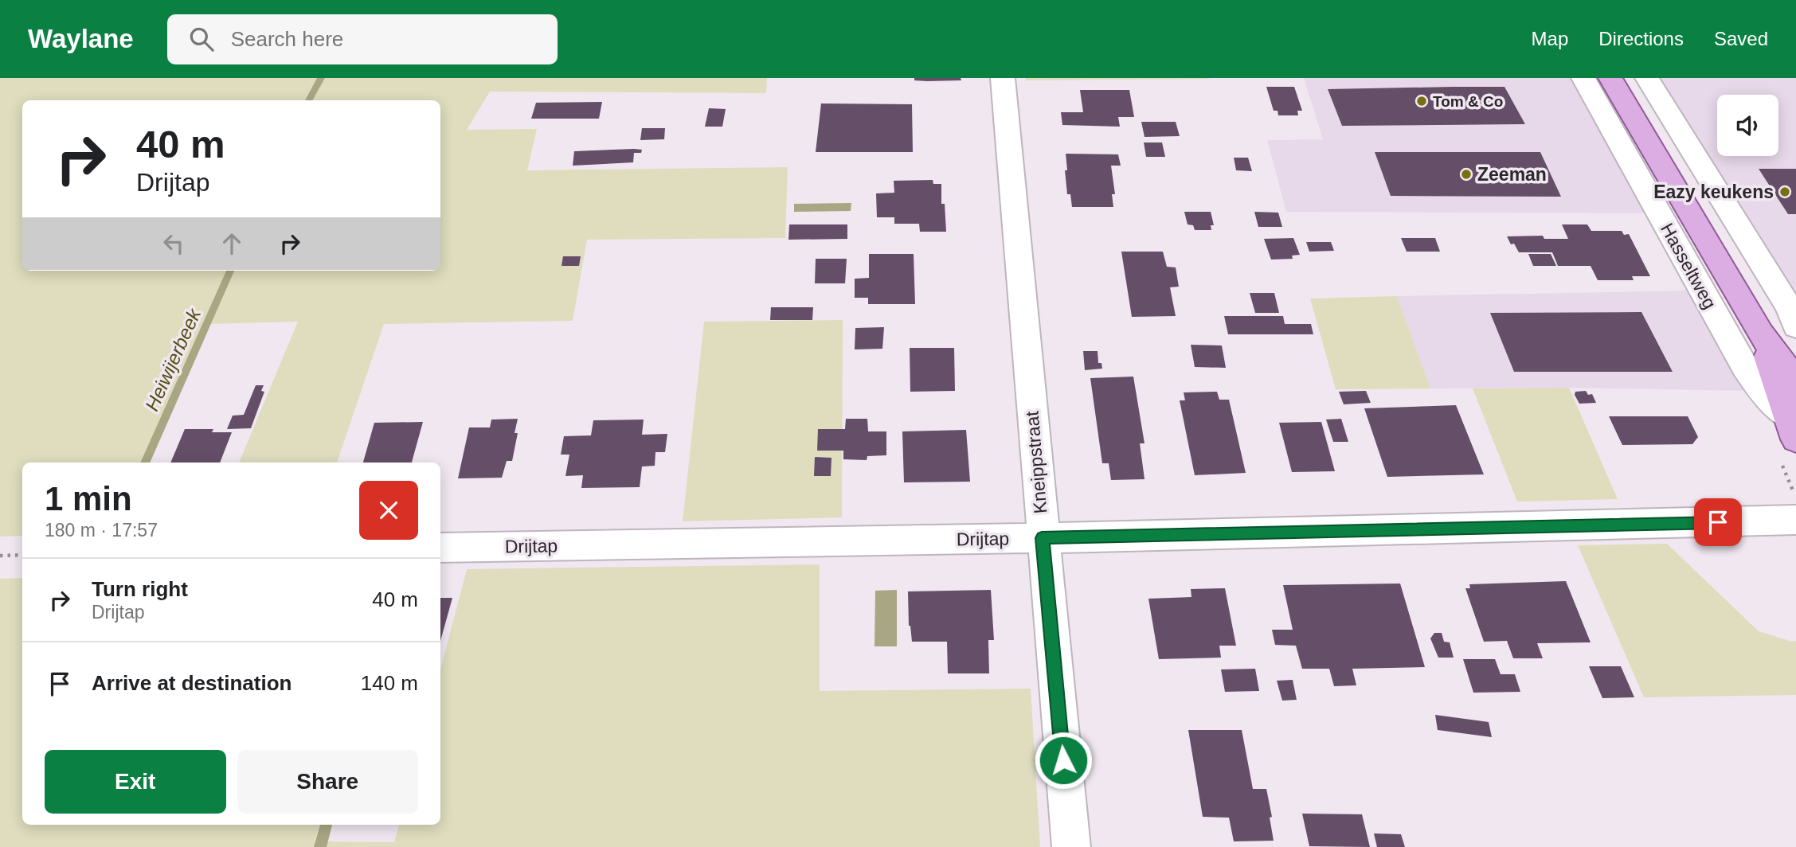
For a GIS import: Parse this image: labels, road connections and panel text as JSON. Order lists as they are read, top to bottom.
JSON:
{
  "streets": {
    "main road": ["Hasseltweg"],
    "street": ["Kneippstraat", "Drijtap"]
  },
  "crossings": [
    ["Kneippstraat", "Drijtap"]
  ],
  "water": ["Heiwijerbeek"],
  "places": ["Tom & Co", "Zeeman", "Eazy keukens"],
  "page": {
    "header": "Waylane",
    "search": "Search here",
    "nav": ["Map", "Directions", "Saved"],
    "turn": ["40 m", "Drijtap"],
    "heading": ["1 min", "180 m · 17:57"],
    "list": [
      {
        "name": "Turn right",
        "note": "Drijtap",
        "value": "40 m"
      },
      {
        "name": "Arrive at destination",
        "value": "140 m"
      }
    ],
    "buttons": ["Exit", "Share"]
  }
}
